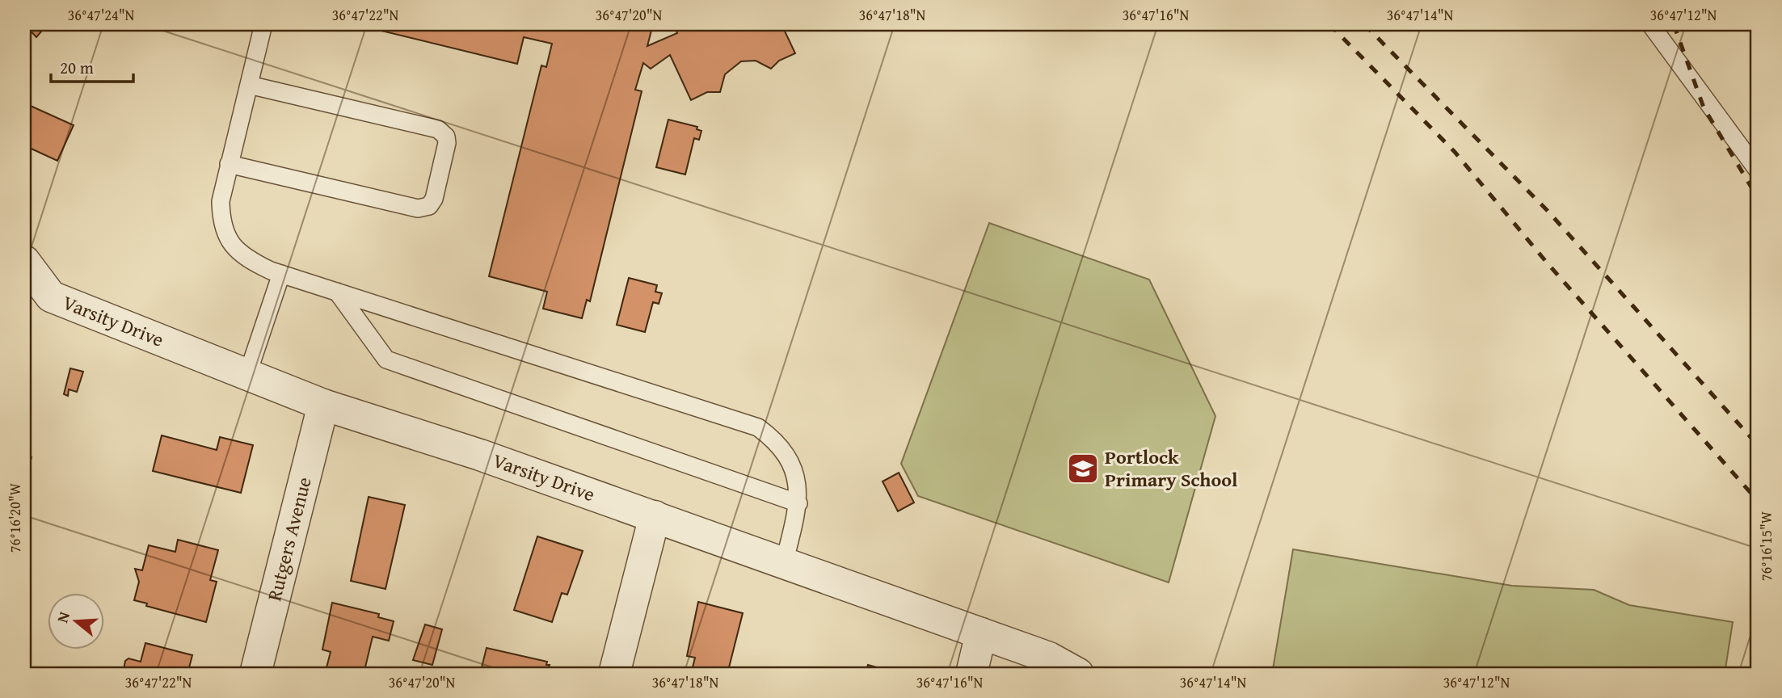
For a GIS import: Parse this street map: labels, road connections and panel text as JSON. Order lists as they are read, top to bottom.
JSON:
{
  "streets": {
    "street": ["Varsity Drive", "Rutgers Avenue"]
  },
  "crossings": [
    ["Varsity Drive", "Rutgers Avenue"]
  ],
  "places": {
    "school or university": ["Portlock Primary School"]
  },
  "scale_bar": "20 m",
  "north": "left",
  "coordinates": [
    "36°47'24\"N",
    "36°47'22\"N",
    "36°47'20\"N",
    "36°47'18\"N",
    "36°47'16\"N",
    "36°47'14\"N",
    "36°47'12\"N",
    "76°16'20\"W",
    "76°16'15\"W"
  ]
}
